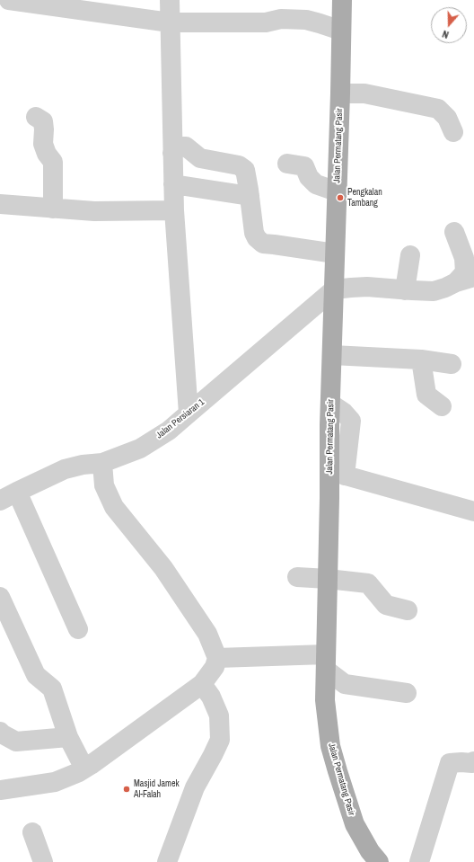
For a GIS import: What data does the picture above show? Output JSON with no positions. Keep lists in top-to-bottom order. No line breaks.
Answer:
{"streets":{"main road":["Jalan Permatang Pasir"],"street":["Jalan Persiaran 1"]},"crossings":[["Jalan Permatang Pasir","Jalan Persiaran 1"]],"places":["Pengkalan Tambang","Masjid Jamek Al-Falah"],"north":"bottom"}
